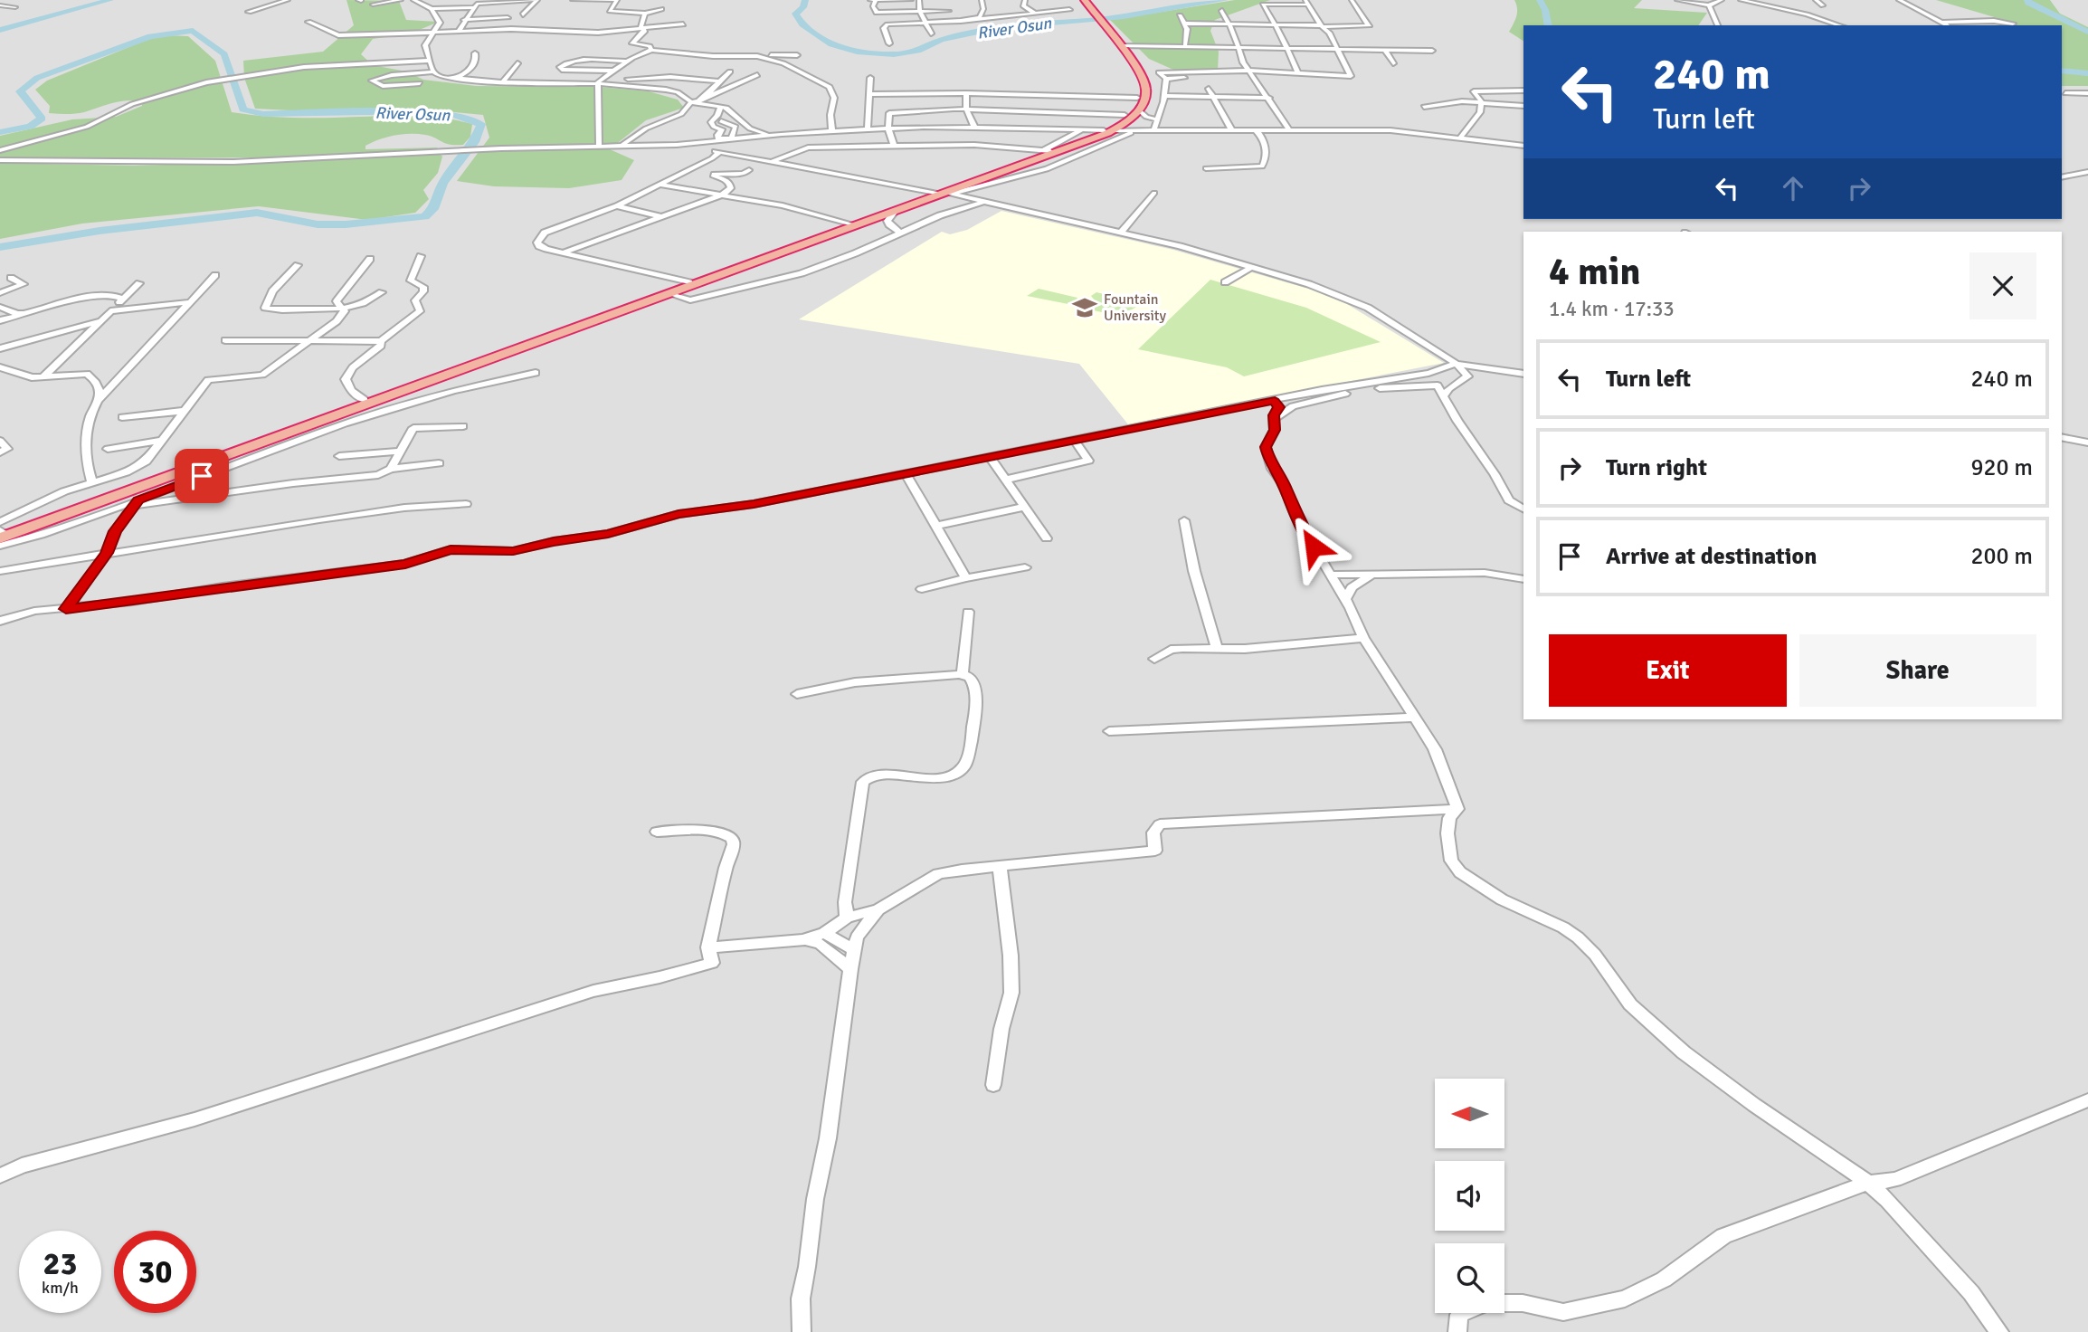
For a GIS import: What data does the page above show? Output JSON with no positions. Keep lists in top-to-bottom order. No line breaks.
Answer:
{"water":["River Osun"],"places":{"school or university":["Fountain University"]},"north":"left","page":{"turn":["240 m","Turn left"],"heading":["4 min","1.4 km · 17:33"],"list":[{"name":"Turn left","value":"240 m"},{"name":"Turn right","value":"920 m"},{"name":"Arrive at destination","value":"200 m"}],"buttons":["Exit","Share"],"speed":"23 km/h","limit":"30"}}
